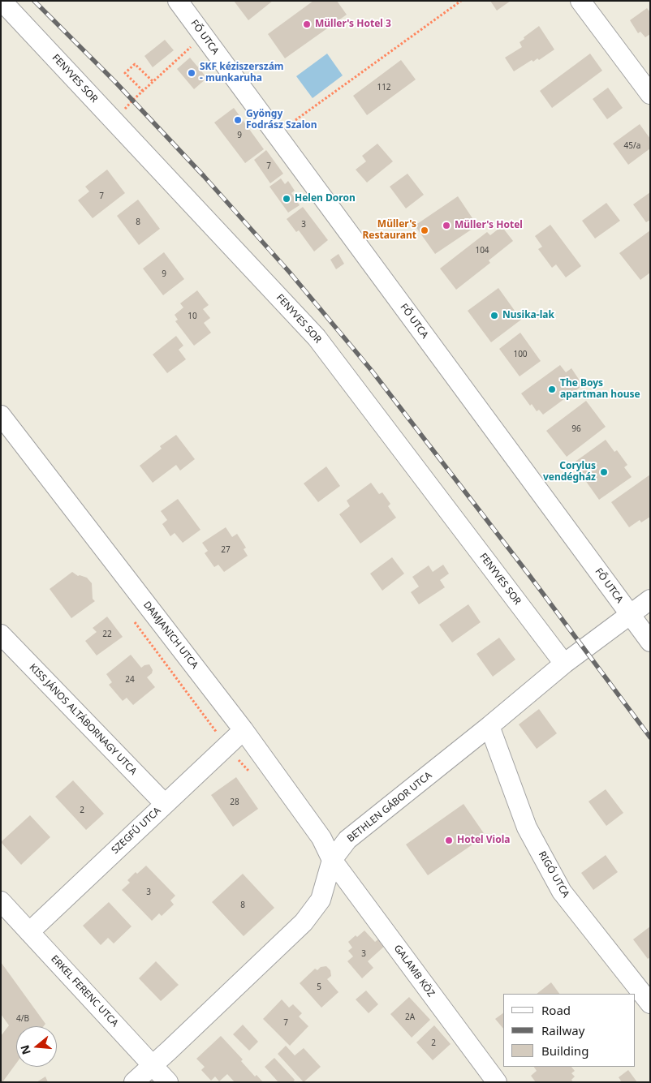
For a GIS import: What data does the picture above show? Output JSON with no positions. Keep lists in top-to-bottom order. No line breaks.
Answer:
{"streets":{"street":["FŐ UTCA","FENYVES SOR","DAMJANICH UTCA","KISS JÁNOS ALTÁBORNAGY UTCA","BETHLEN GÁBOR UTCA","SZEGFŰ UTCA","RIGÓ UTCA","GALAMB KÖZ","ERKEL FERENC UTCA"]},"crossings":[["FŐ UTCA","BETHLEN GÁBOR UTCA"],["FENYVES SOR","BETHLEN GÁBOR UTCA"],["DAMJANICH UTCA","BETHLEN GÁBOR UTCA"],["DAMJANICH UTCA","SZEGFŰ UTCA"],["DAMJANICH UTCA","GALAMB KÖZ"],["KISS JÁNOS ALTÁBORNAGY UTCA","SZEGFŰ UTCA"],["BETHLEN GÁBOR UTCA","RIGÓ UTCA"],["BETHLEN GÁBOR UTCA","GALAMB KÖZ"],["BETHLEN GÁBOR UTCA","ERKEL FERENC UTCA"],["SZEGFŰ UTCA","ERKEL FERENC UTCA"]],"places":["Müller's Hotel 3","SKF kéziszerszám - munkaruha","Gyöngy Fodrász Szalon","Helen Doron","Müller's Hotel","Müller's Restaurant","Nusika-lak","The Boys apartman house","Corylus vendégház","Hotel Viola"],"house_numbers":["112","9","45/a","7","7","8","3","104","9","10","100","96","27","22","24","28","2","3","8","3","5","2A","4/B","7","2"],"legend":["Road","Railway","Building"],"north":"left"}
